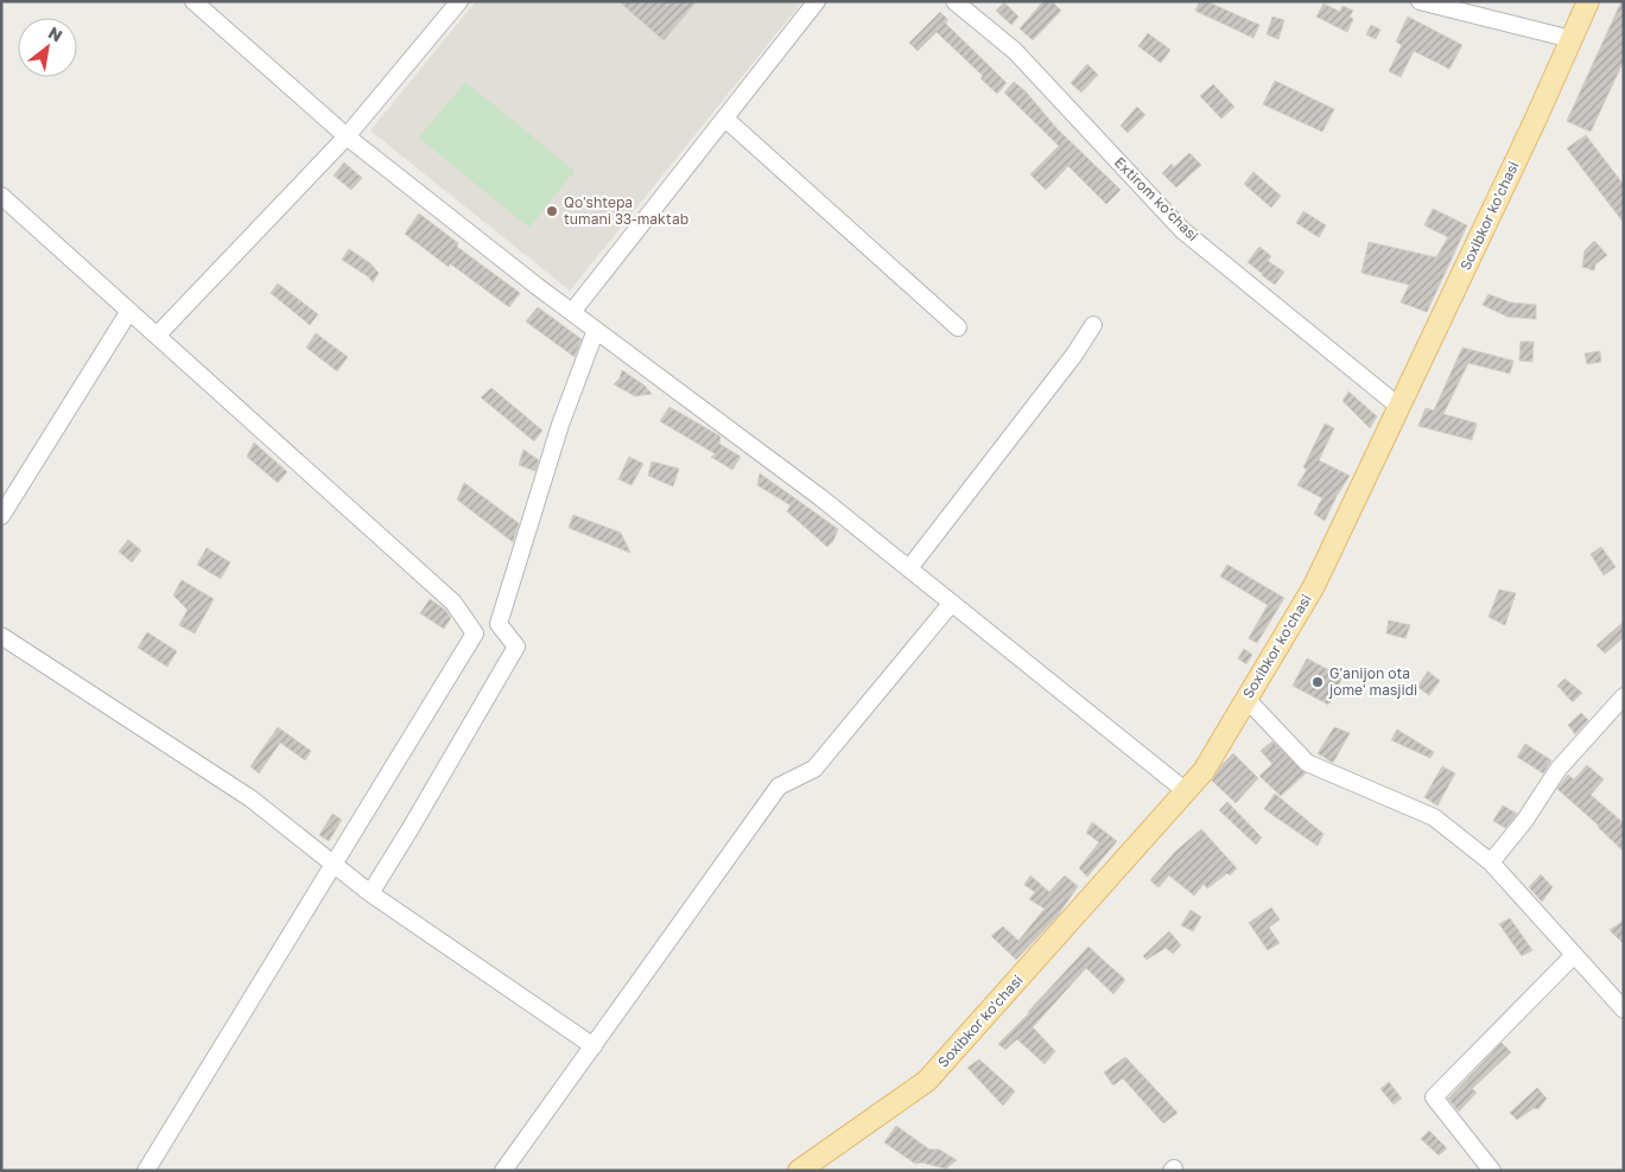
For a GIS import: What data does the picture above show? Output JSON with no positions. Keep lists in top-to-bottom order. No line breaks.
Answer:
{"streets":{"main road":["Soxibkor ko'chasi"],"street":["Extirom ko'chasi"]},"crossings":[["Extirom ko'chasi","Soxibkor ko'chasi"]],"places":["Qo'shtepa tumani 33-maktab","G'anijon ota jome' masjidi"],"north":"top right"}
